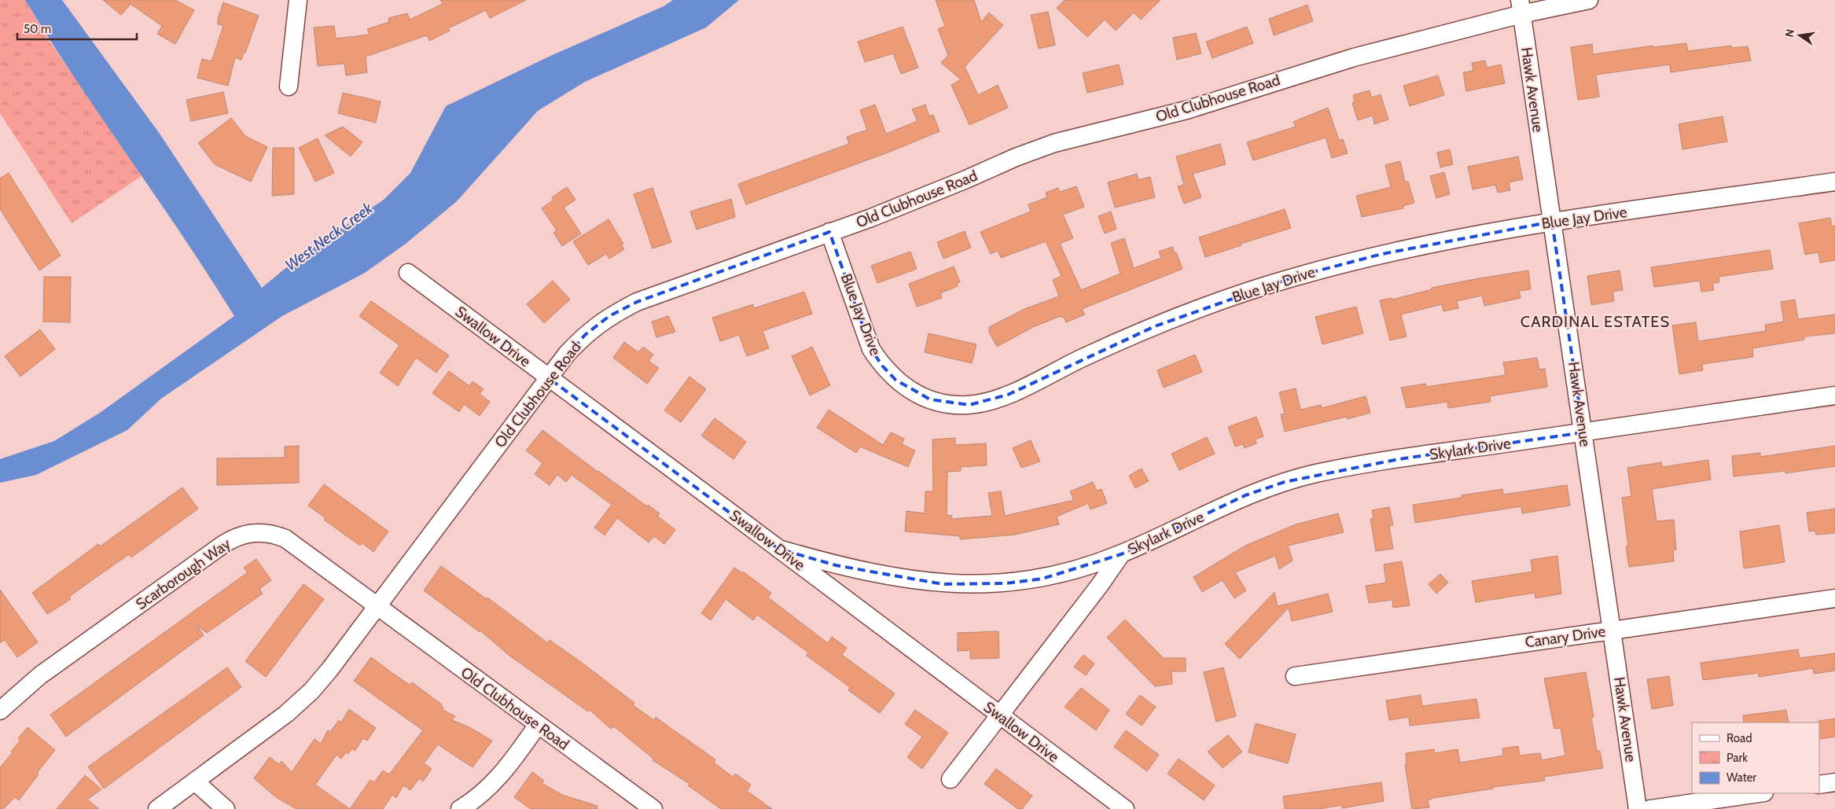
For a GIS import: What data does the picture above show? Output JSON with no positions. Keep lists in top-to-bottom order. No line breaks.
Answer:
{"streets":{"street":["Hawk Avenue","Old Clubhouse Road","Blue Jay Drive","Swallow Drive","Skylark Drive","Scarborough Way","Canary Drive"]},"crossings":[["Hawk Avenue","Old Clubhouse Road"],["Hawk Avenue","Blue Jay Drive"],["Hawk Avenue","Skylark Drive"],["Hawk Avenue","Canary Drive"],["Old Clubhouse Road","Blue Jay Drive"],["Old Clubhouse Road","Swallow Drive"],["Old Clubhouse Road","Scarborough Way"],["Swallow Drive","Skylark Drive"]],"districts":["CARDINAL ESTATES"],"water":["West Neck Creek"],"legend":["Road","Park","Water"],"scale_bar":"50 m","north":"left"}
